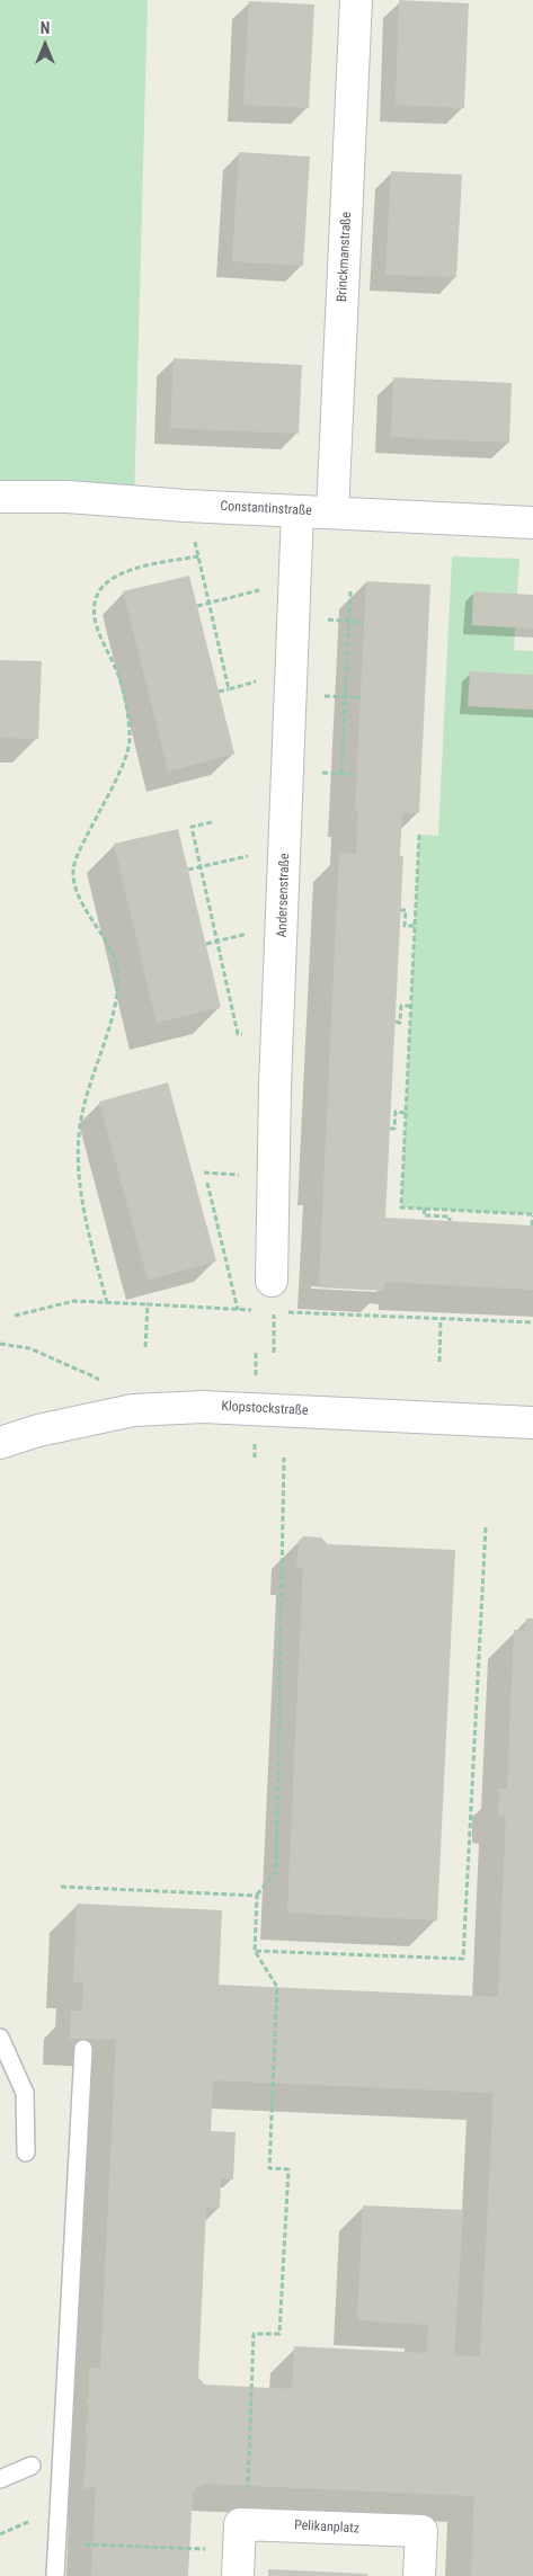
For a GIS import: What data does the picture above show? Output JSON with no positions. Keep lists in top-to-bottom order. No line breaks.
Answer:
{"streets":{"street":["Brinckmanstraße","Constantinstraße","Andersenstraße","Klopstockstraße","Pelikanplatz"]},"crossings":[["Brinckmanstraße","Constantinstraße"],["Constantinstraße","Andersenstraße"]],"north":"top"}
